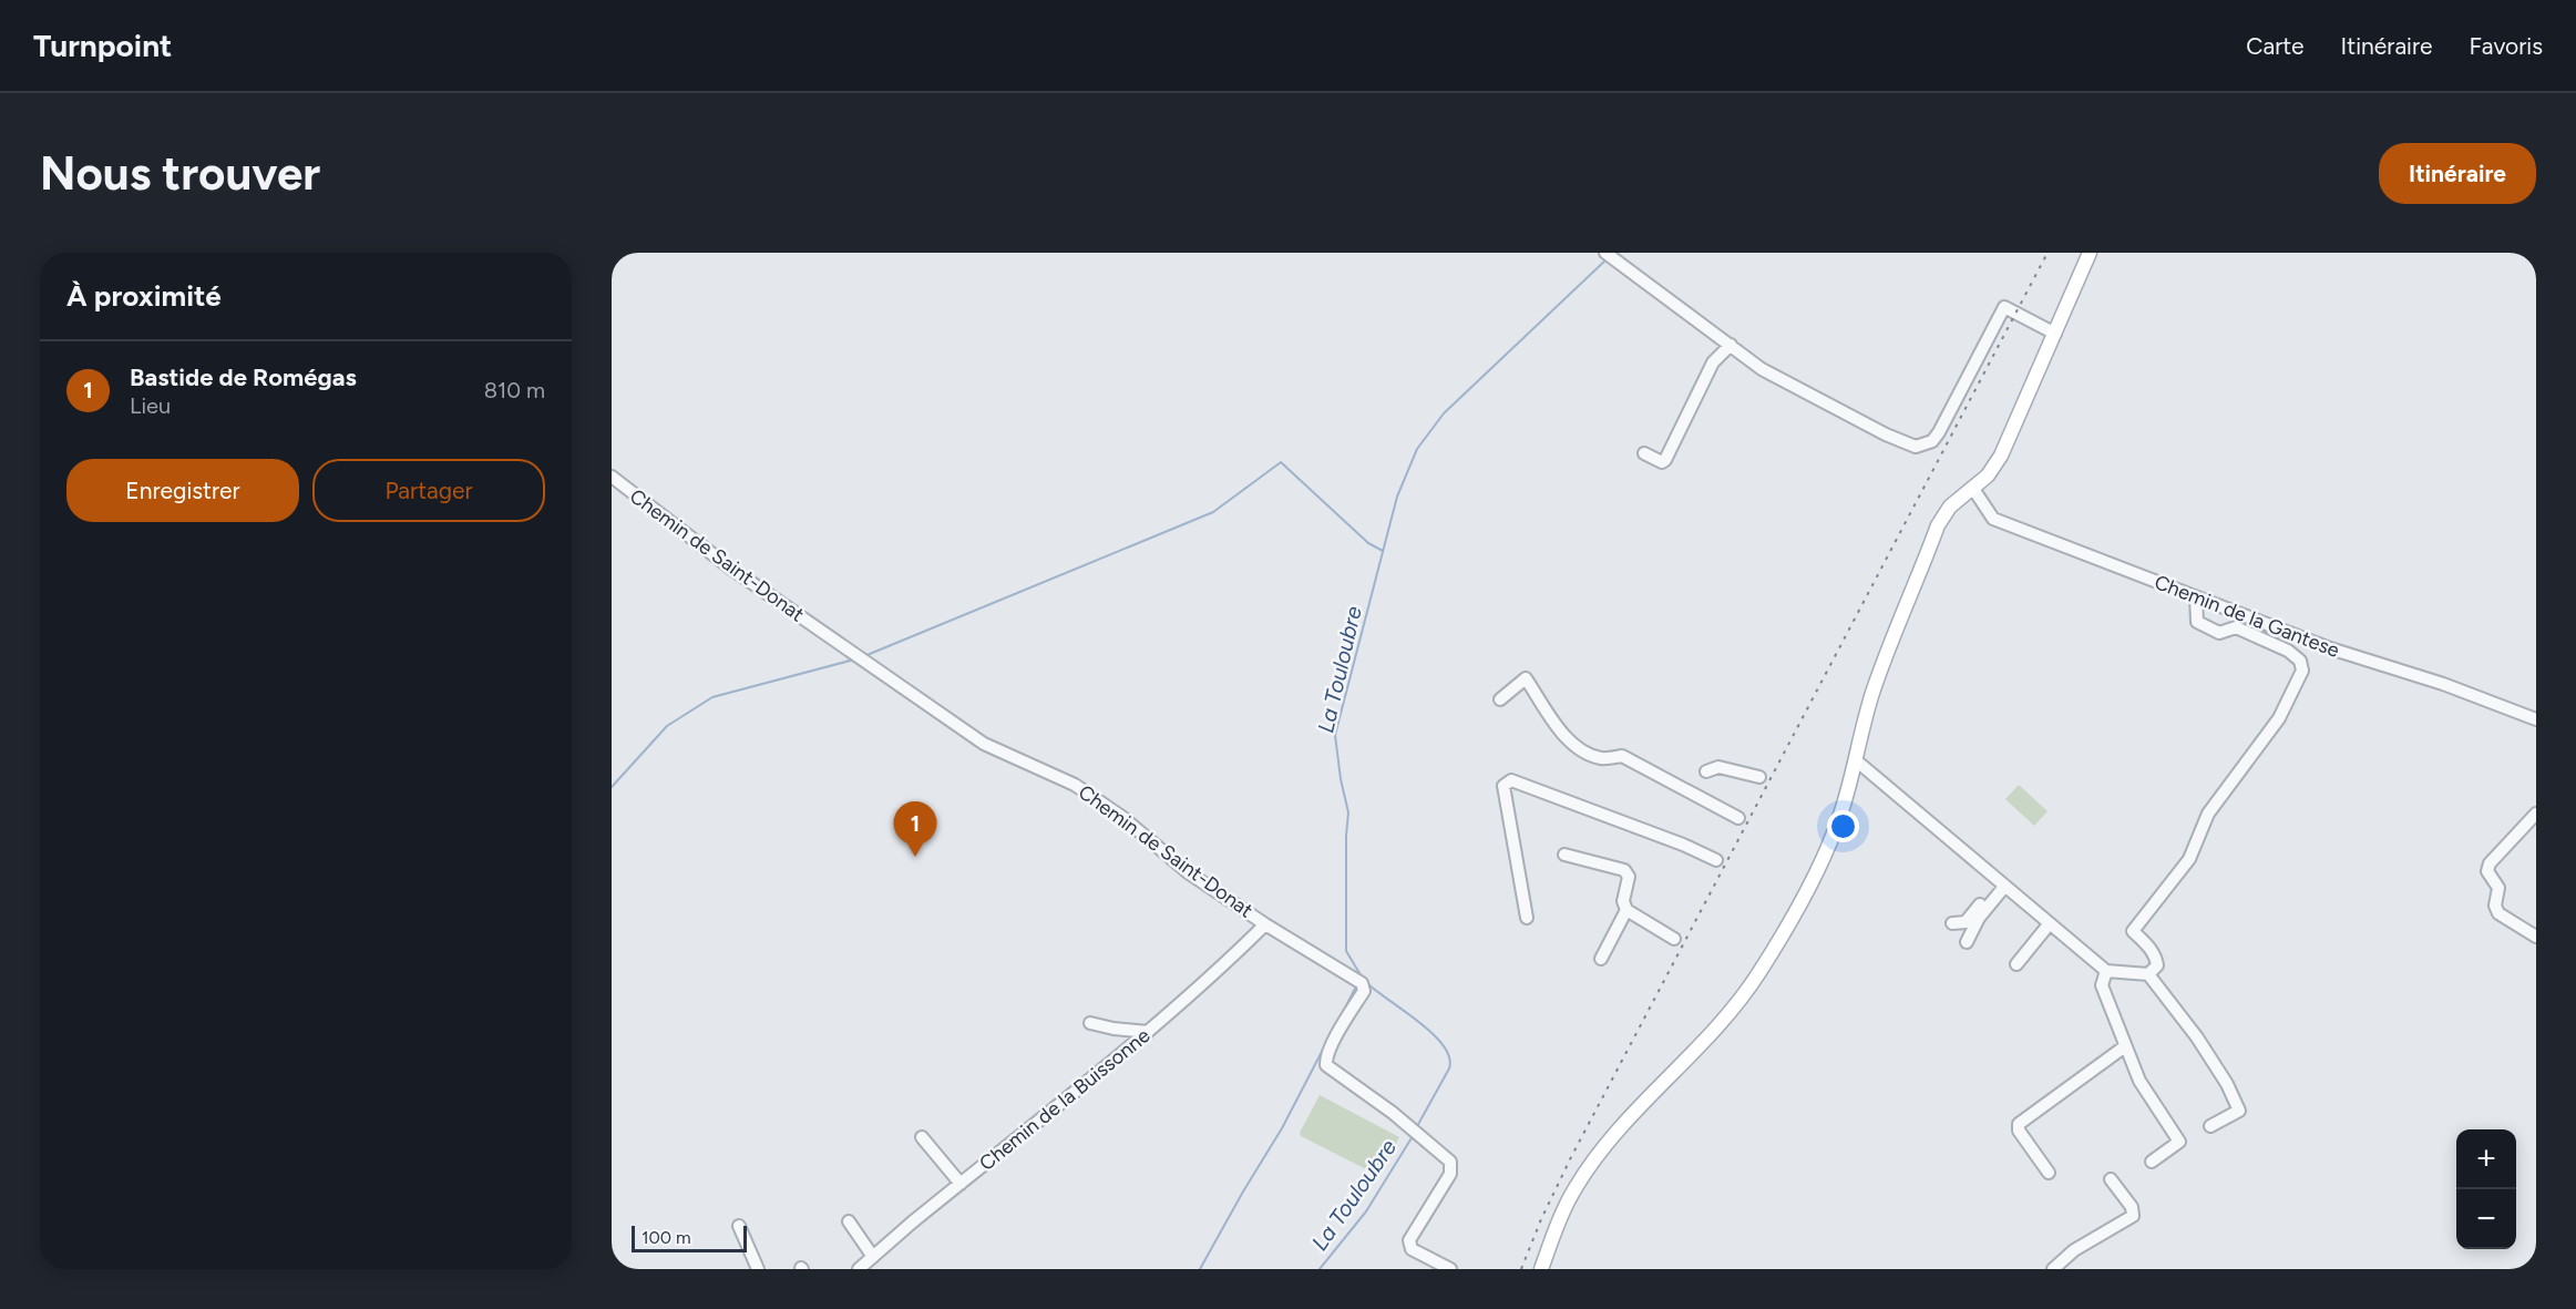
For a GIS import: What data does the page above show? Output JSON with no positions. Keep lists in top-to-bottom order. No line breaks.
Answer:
{"streets":{"street":["Chemin de Saint-Donat","Chemin de la Gantese","Chemin de la Buissonne"]},"crossings":[["Chemin de Saint-Donat","Chemin de la Buissonne"]],"water":["La Touloubre"],"scale_bar":"100 m","page":{"header":"Turnpoint","nav":["Carte","Itinéraire","Favoris"],"buttons":["Itinéraire",["Enregistrer","Partager"]],"title":"Nous trouver","heading":"À proximité","list":[{"mark":"1","name":"Bastide de Romégas","note":"Lieu","value":"810 m"}],"pins":"1","map_buttons":["+","−"],"scale":"100 m"}}
